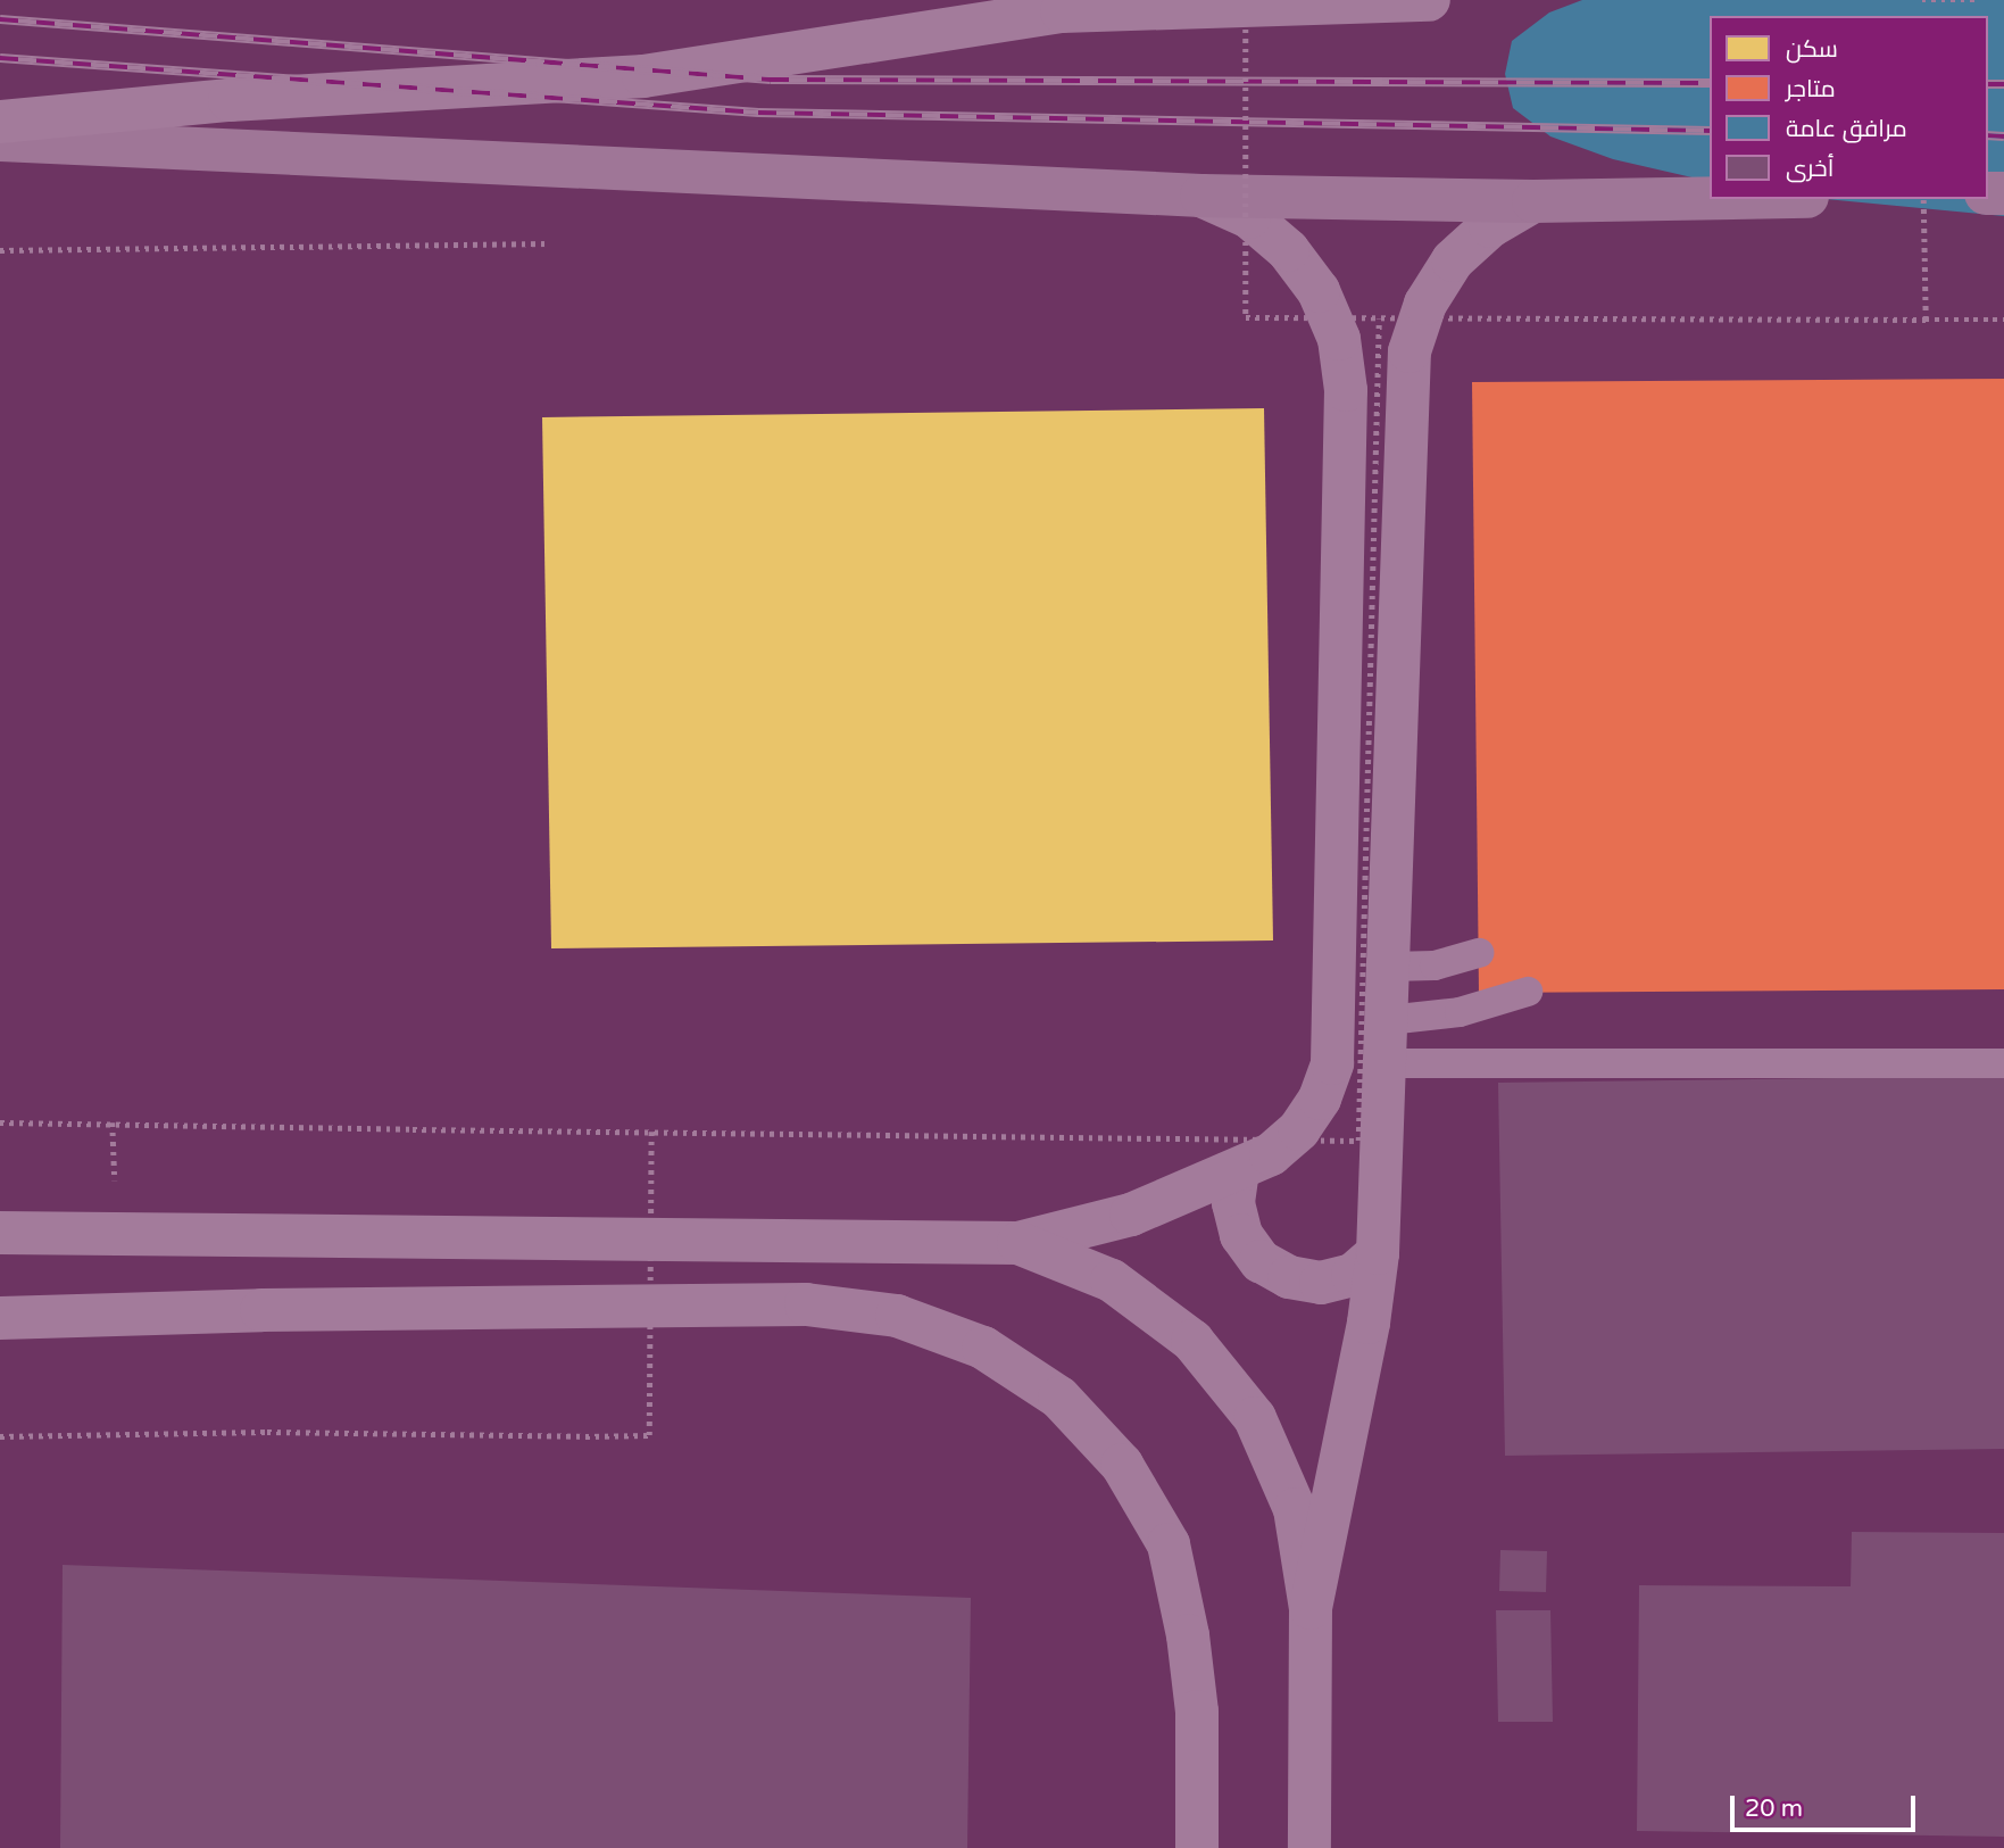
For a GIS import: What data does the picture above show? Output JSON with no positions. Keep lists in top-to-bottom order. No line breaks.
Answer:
{"legend":["سكن","متاجر","مرافق عامة","أخرى"],"scale_bar":"20 m"}
